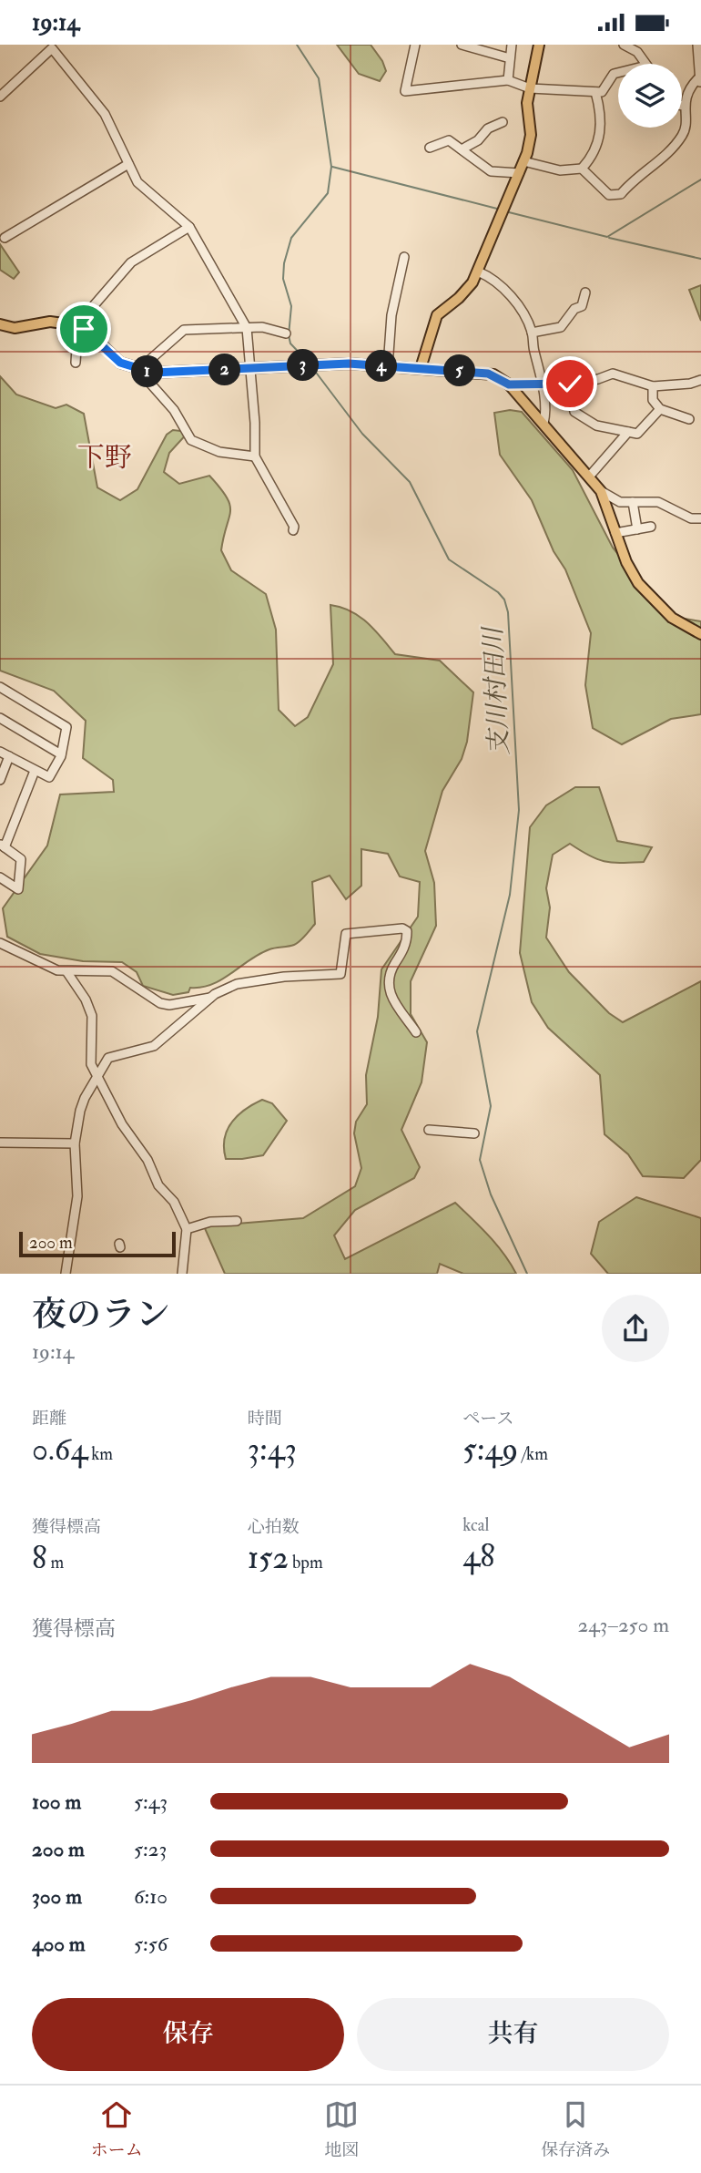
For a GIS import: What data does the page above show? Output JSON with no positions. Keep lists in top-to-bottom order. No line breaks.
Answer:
{"districts":["下野"],"water":["支川村田川"],"scale_bar":"200 m","page":{"status":"19:14","pins":["3","4","2","5","1"],"scale":"200 m","heading":["夜のラン","19:14"],"stats":[["距離","0.64 km"],["時間","3:43"],["ペース","5:49 /km"],["獲得標高","8 m"],["心拍数","152 bpm"],["kcal","48"]],"chart":["獲得標高","243–250 m"],"list":[{"name":"100 m","note":"5:43"},{"name":"200 m","note":"5:23"},{"name":"300 m","note":"6:10"},{"name":"400 m","note":"5:56"}],"buttons":["保存","共有"],"tabs":["ホーム","地図","保存済み"]}}
